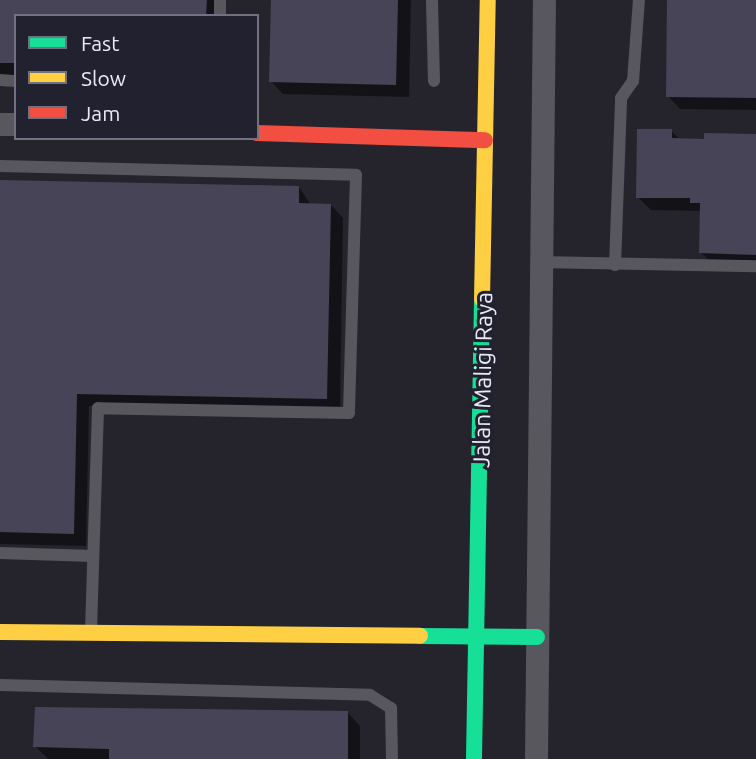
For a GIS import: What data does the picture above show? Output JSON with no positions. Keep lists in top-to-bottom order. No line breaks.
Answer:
{"streets":{"street":["Jalan Maligi Raya"]},"legend":["Fast","Slow","Jam"]}
